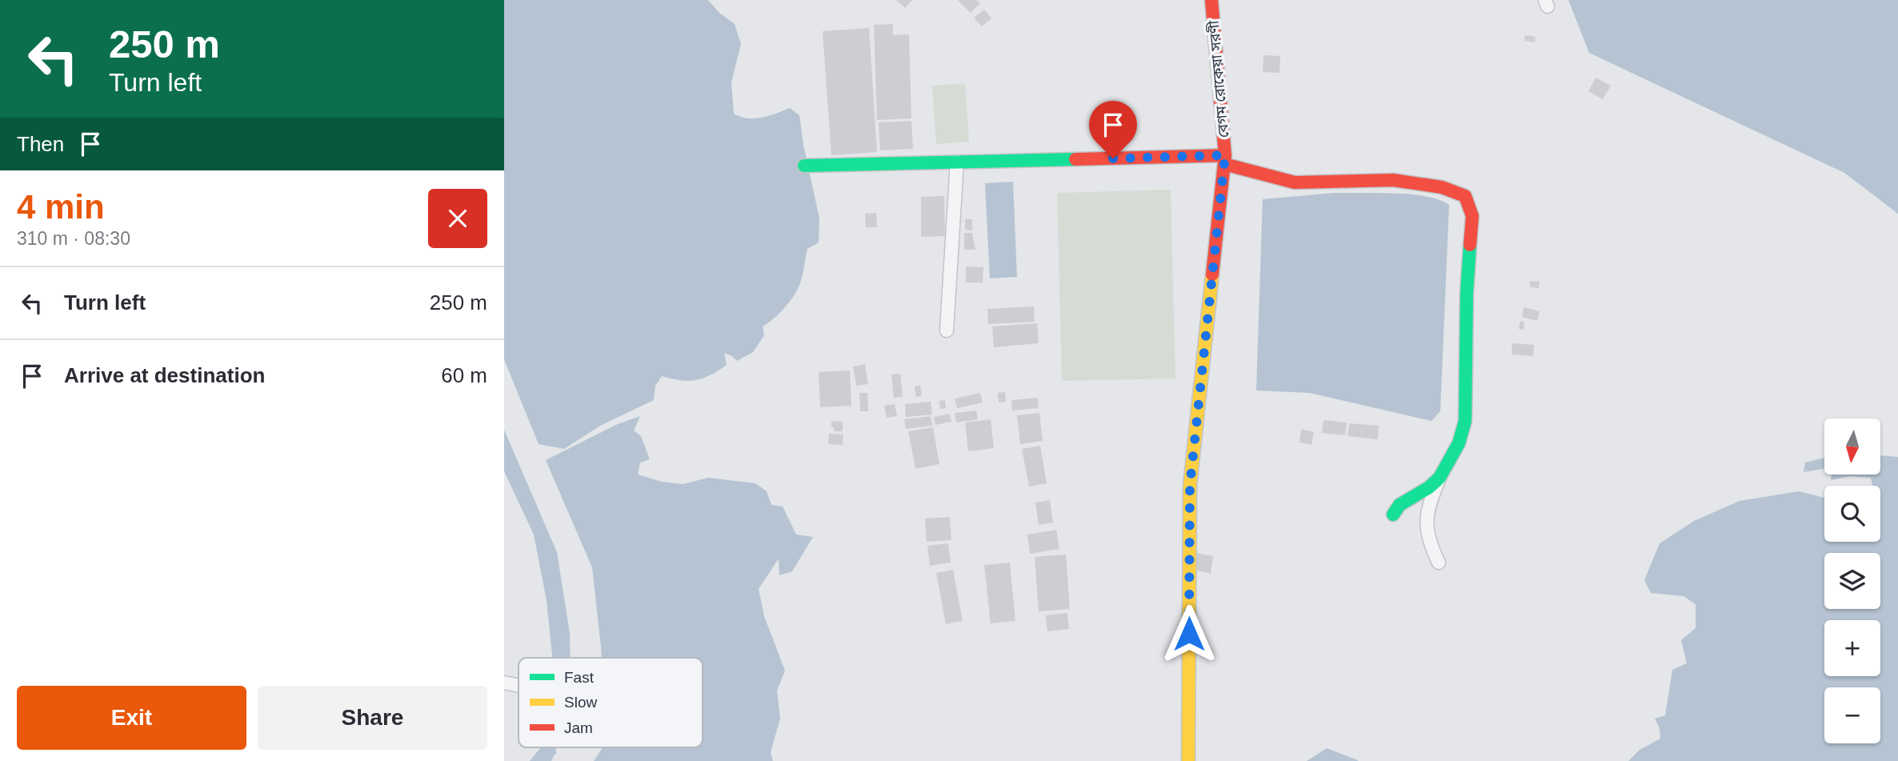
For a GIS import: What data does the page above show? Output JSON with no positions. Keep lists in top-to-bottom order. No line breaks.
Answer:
{"streets":{"street":["বেগম রোকেয়া সরণী"]},"legend":["Fast","Slow","Jam"],"north":"bottom","page":{"turn":["250 m","Turn left"],"then":"Then","heading":["4 min","310 m · 08:30"],"list":[{"name":"Turn left","value":"250 m"},{"name":"Arrive at destination","value":"60 m"}],"map_buttons":["+","−"],"buttons":["Exit","Share"]}}
